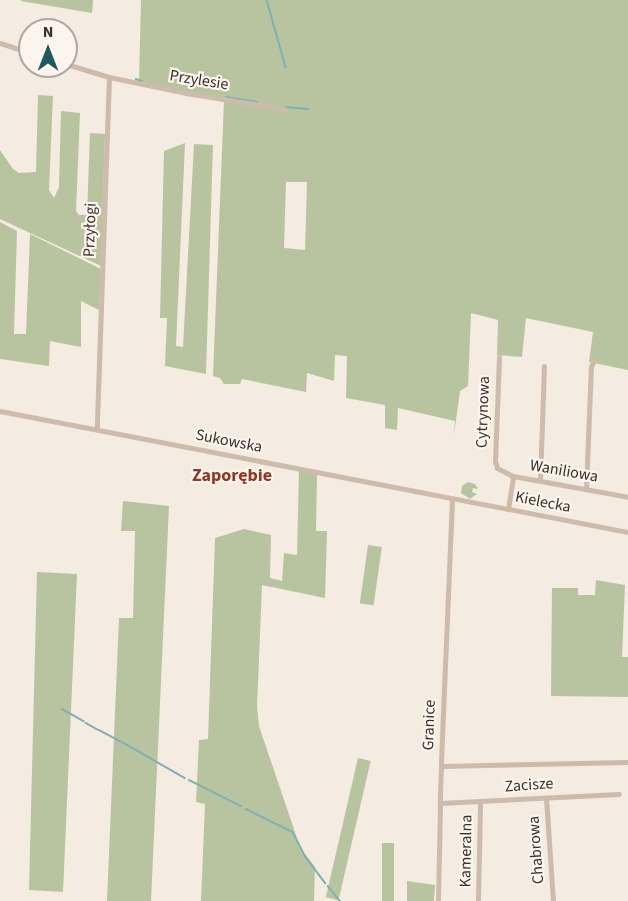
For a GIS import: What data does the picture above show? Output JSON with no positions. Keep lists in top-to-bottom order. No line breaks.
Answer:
{"streets":{"street":["Przylesie","Przyłogi","Cytrynowa","Sukowska","Waniliowa","Kielecka","Granice","Zacisze","Chabrowa","Kameralna"]},"crossings":[["Przylesie","Przyłogi"],["Przyłogi","Sukowska"],["Cytrynowa","Waniliowa"],["Sukowska","Kielecka"],["Sukowska","Granice"],["Kielecka","Granice"],["Zacisze","Chabrowa"],["Zacisze","Kameralna"]],"districts":["Zaporębie"],"north":"top"}
